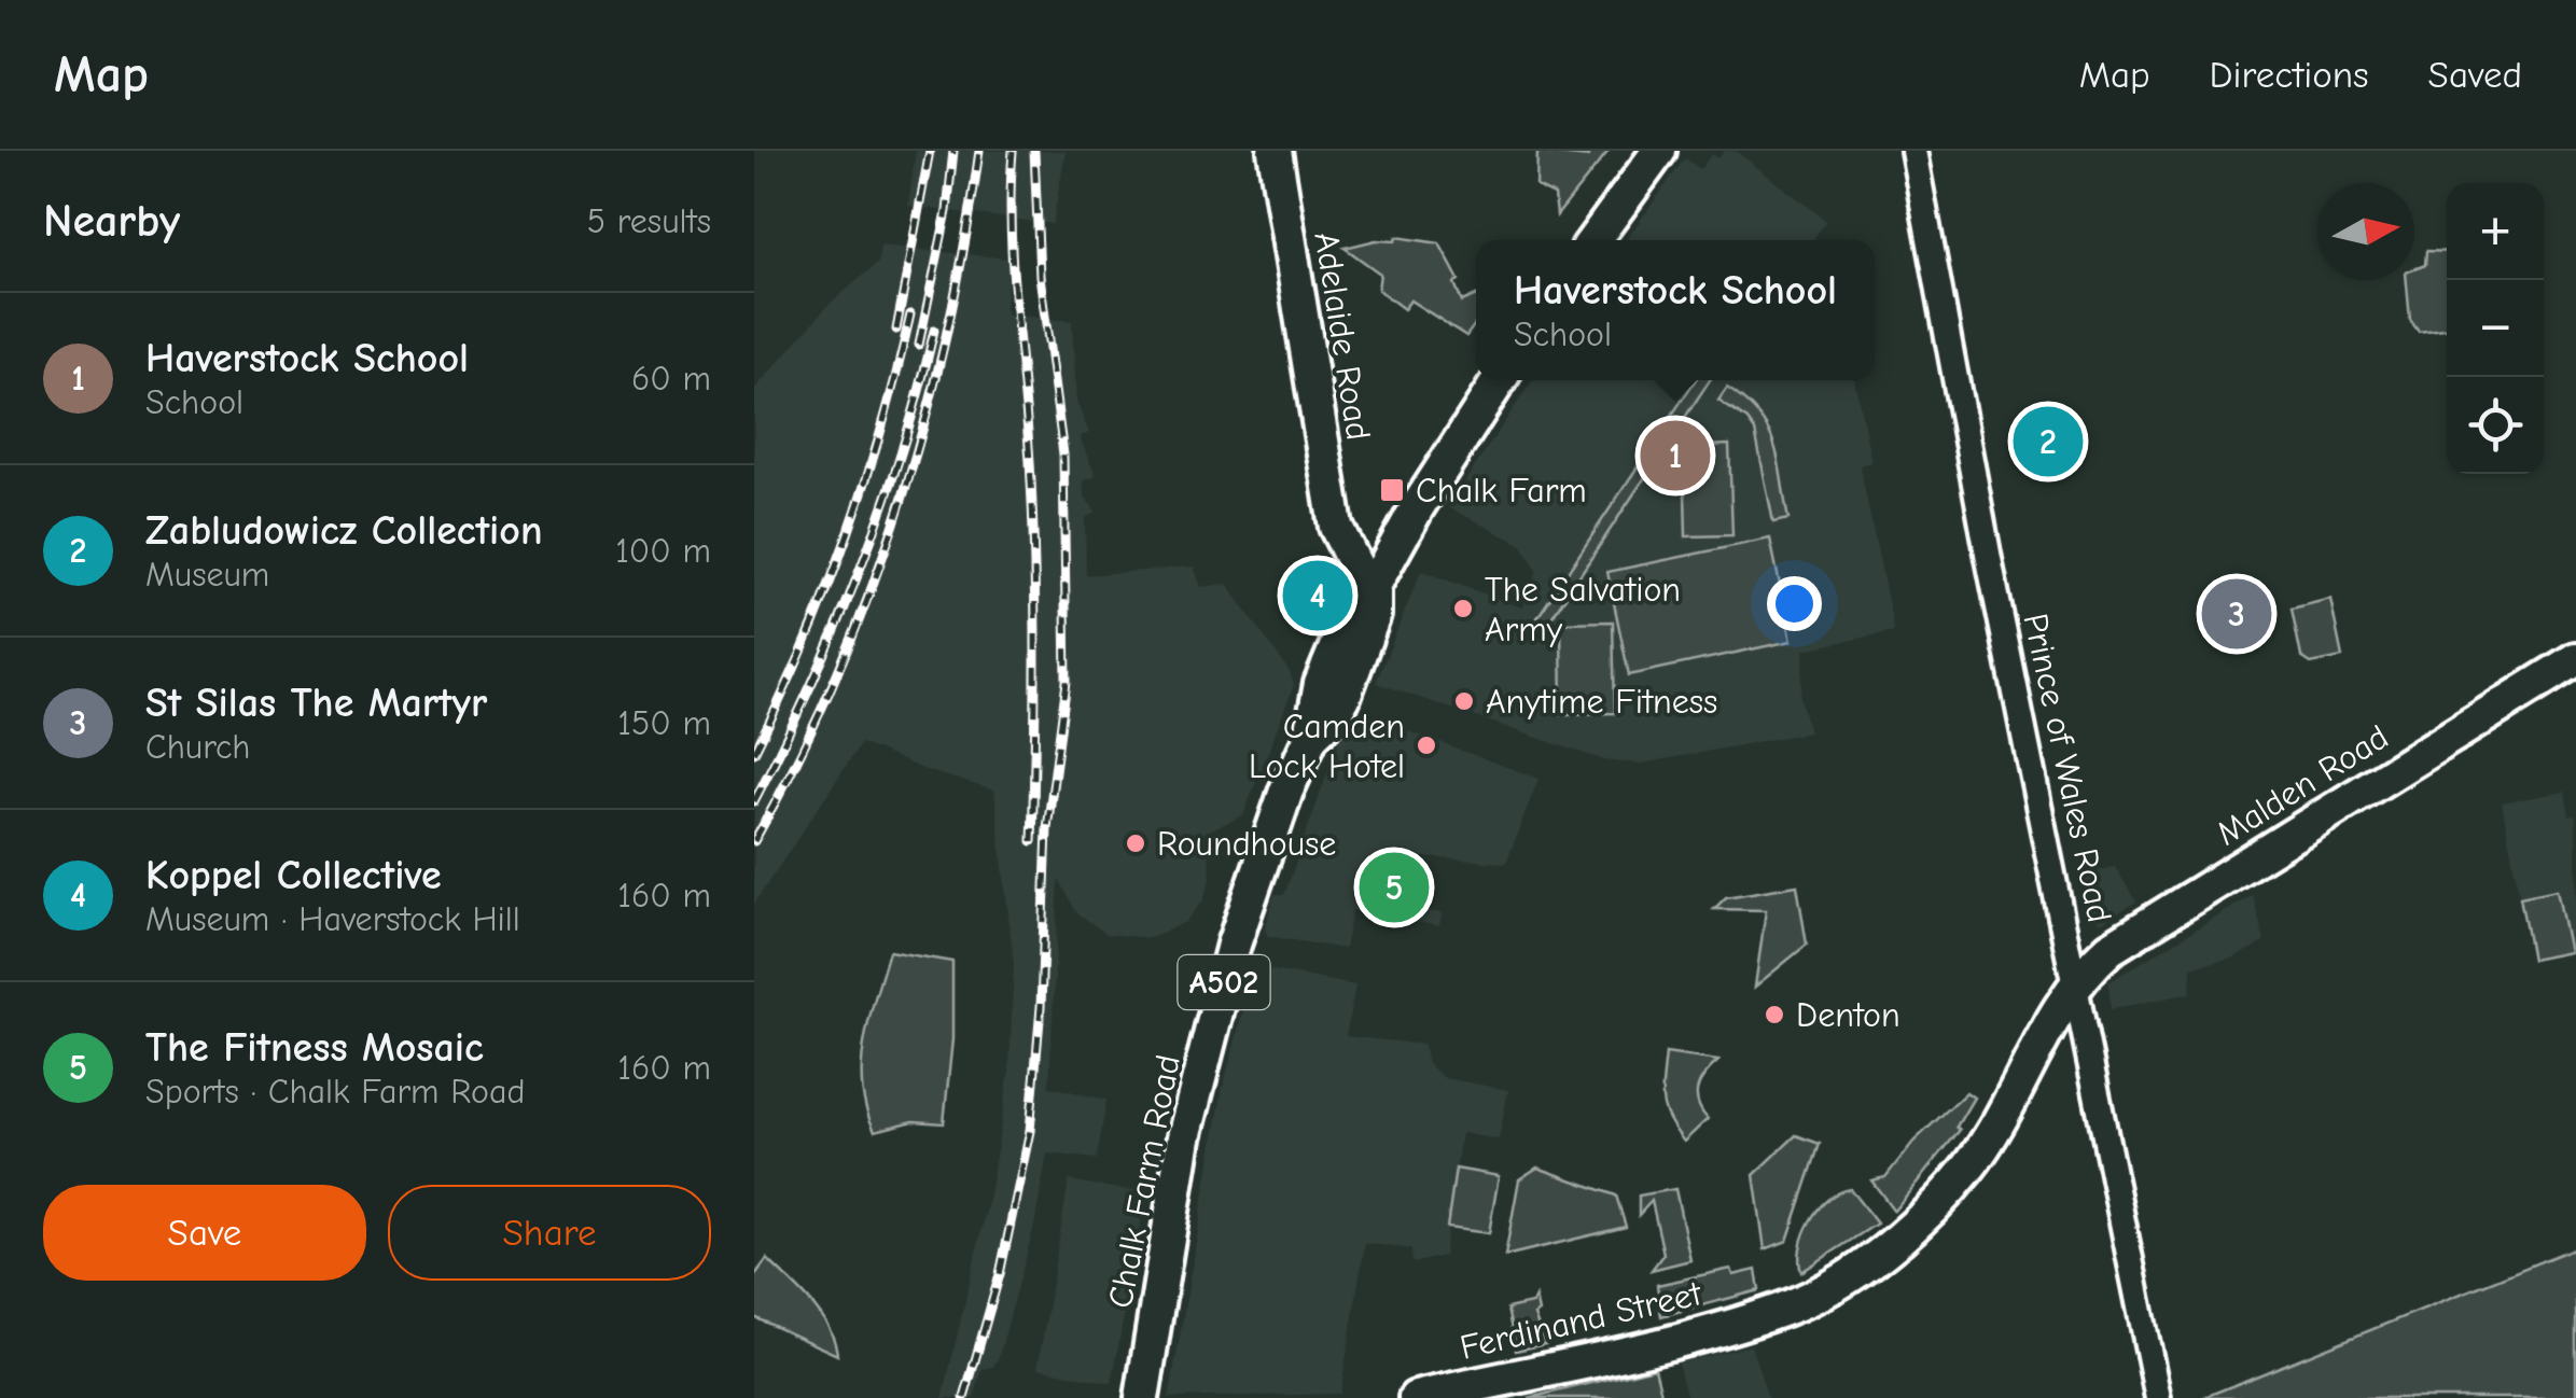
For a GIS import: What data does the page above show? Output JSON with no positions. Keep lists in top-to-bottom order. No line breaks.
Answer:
{"streets":{"main road":["Adelaide Road","Malden Road","A502","Chalk Farm Road","Ferdinand Street"],"street":["Prince of Wales Road"]},"crossings":[["Adelaide Road","A502"],["Adelaide Road","Chalk Farm Road"],["Prince of Wales Road","Malden Road"],["Malden Road","Ferdinand Street"],["A502","Chalk Farm Road"]],"places":{"transit":["Chalk Farm"],"other":["The Salvation Army","Anytime Fitness","Camden Lock Hotel","Roundhouse","Denton"]},"north":"right","page":{"header":"Map","nav":["Map","Directions","Saved"],"heading":["Nearby","5 results"],"map_buttons":["+","−"],"popup":["Haverstock School","School"],"list":[{"mark":"1","name":"Haverstock School","note":"School","value":"60 m"},{"mark":"2","name":"Zabludowicz Collection","note":"Museum","value":"100 m"},{"mark":"3","name":"St Silas The Martyr","note":"Church","value":"150 m"},{"mark":"4","name":"Koppel Collective","note":"Museum · Haverstock Hill","value":"160 m"},{"mark":"5","name":"The Fitness Mosaic","note":"Sports · Chalk Farm Road","value":"160 m"}],"pins":["2","1","4","3","5"],"buttons":["Save","Share"]}}
